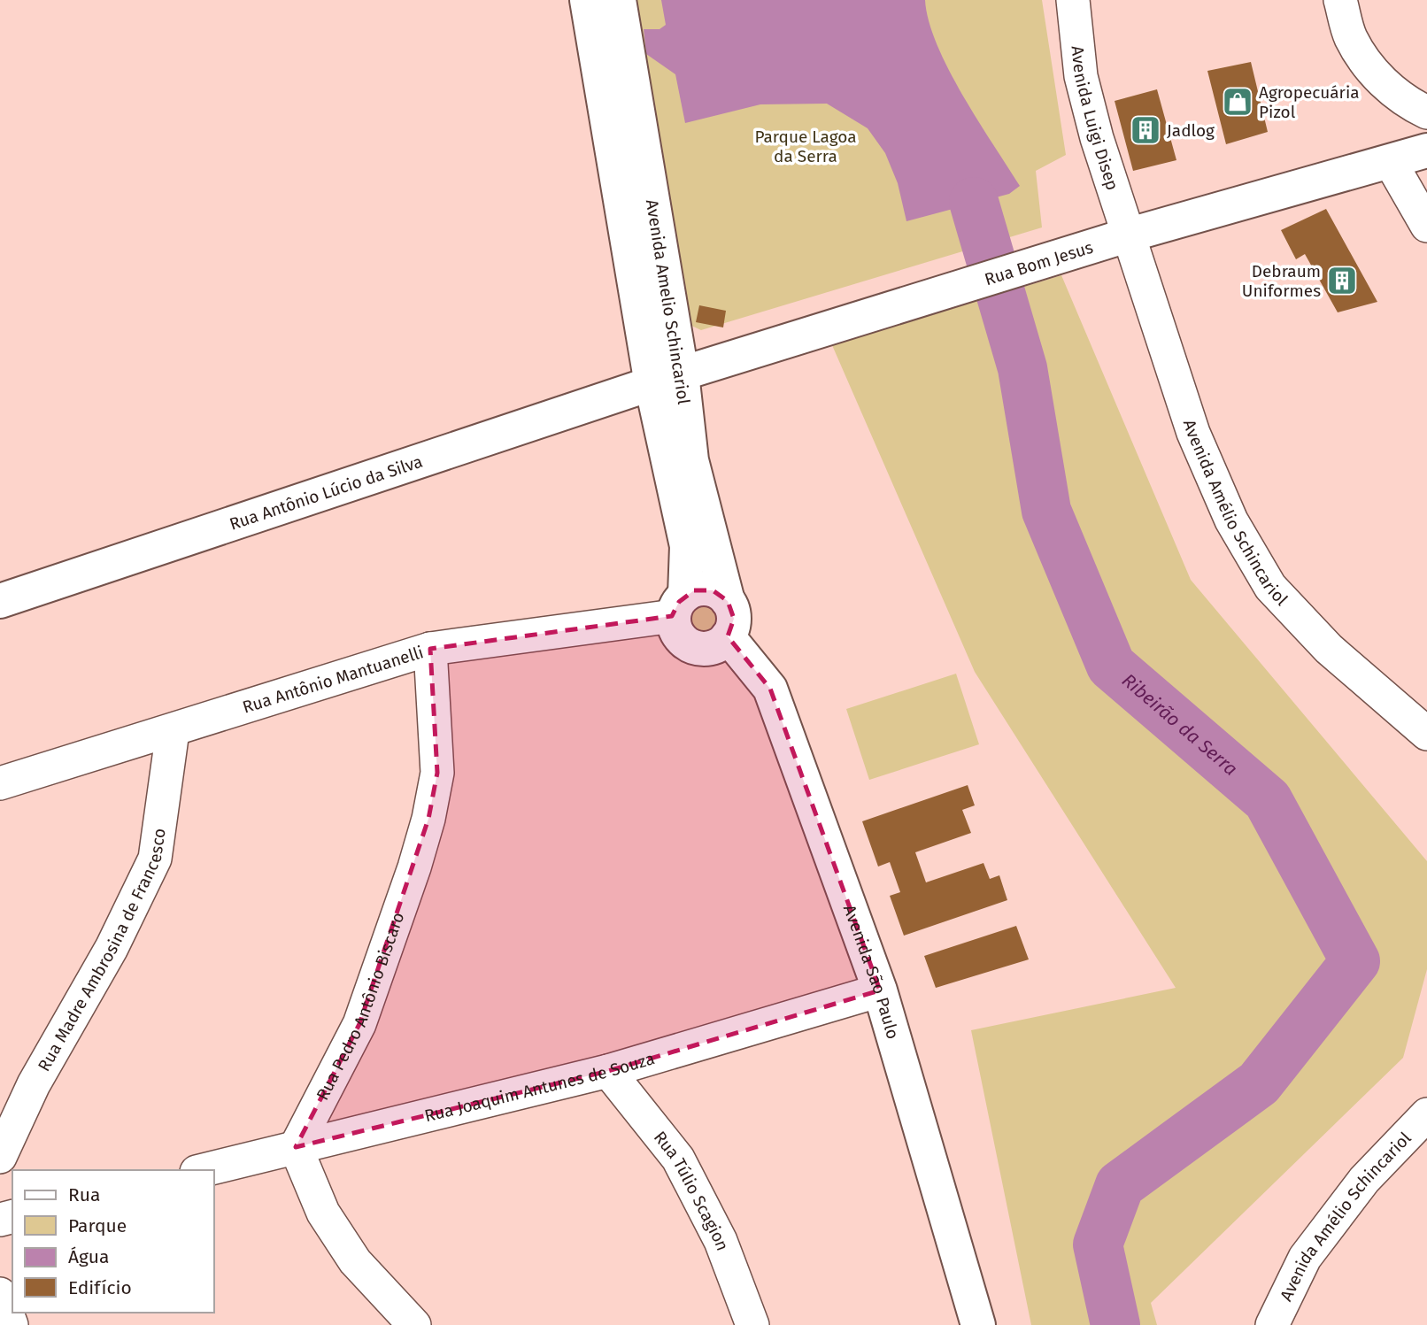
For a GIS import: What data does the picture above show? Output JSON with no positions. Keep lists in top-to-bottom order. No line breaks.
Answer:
{"streets":{"main road":["Rua Bom Jesus","Avenida Amelio Schincariol","Rua Antônio Lúcio da Silva","Avenida São Paulo"],"street":["Avenida Luigi Disep","Avenida Amélio Schincariol","Rua Antônio Mantuanelli","Rua Madre Ambrosina de Francesco","Rua Pedro Antônio Biscaro","Rua Joaquim Antunes de Souza","Rua Túlio Scagion"]},"crossings":[["Avenida Luigi Disep","Rua Bom Jesus"],["Avenida Luigi Disep","Avenida Amélio Schincariol"],["Rua Bom Jesus","Avenida Amelio Schincariol"],["Rua Bom Jesus","Rua Antônio Lúcio da Silva"],["Rua Bom Jesus","Avenida Amélio Schincariol"],["Avenida Amelio Schincariol","Rua Antônio Lúcio da Silva"],["Avenida Amelio Schincariol","Rua Antônio Mantuanelli"],["Avenida Amelio Schincariol","Avenida São Paulo"],["Rua Antônio Mantuanelli","Rua Madre Ambrosina de Francesco"],["Rua Antônio Mantuanelli","Avenida São Paulo"],["Rua Antônio Mantuanelli","Rua Pedro Antônio Biscaro"],["Avenida São Paulo","Rua Joaquim Antunes de Souza"],["Rua Pedro Antônio Biscaro","Rua Joaquim Antunes de Souza"],["Rua Joaquim Antunes de Souza","Rua Túlio Scagion"]],"water":["Ribeirão da Serra"],"parks":["Parque Lagoa da Serra"],"places":{"shop":["Agropecuária Pizol"],"building":["Jadlog","Debraum Uniformes"]},"legend":["Rua","Parque","Água","Edifício"]}
